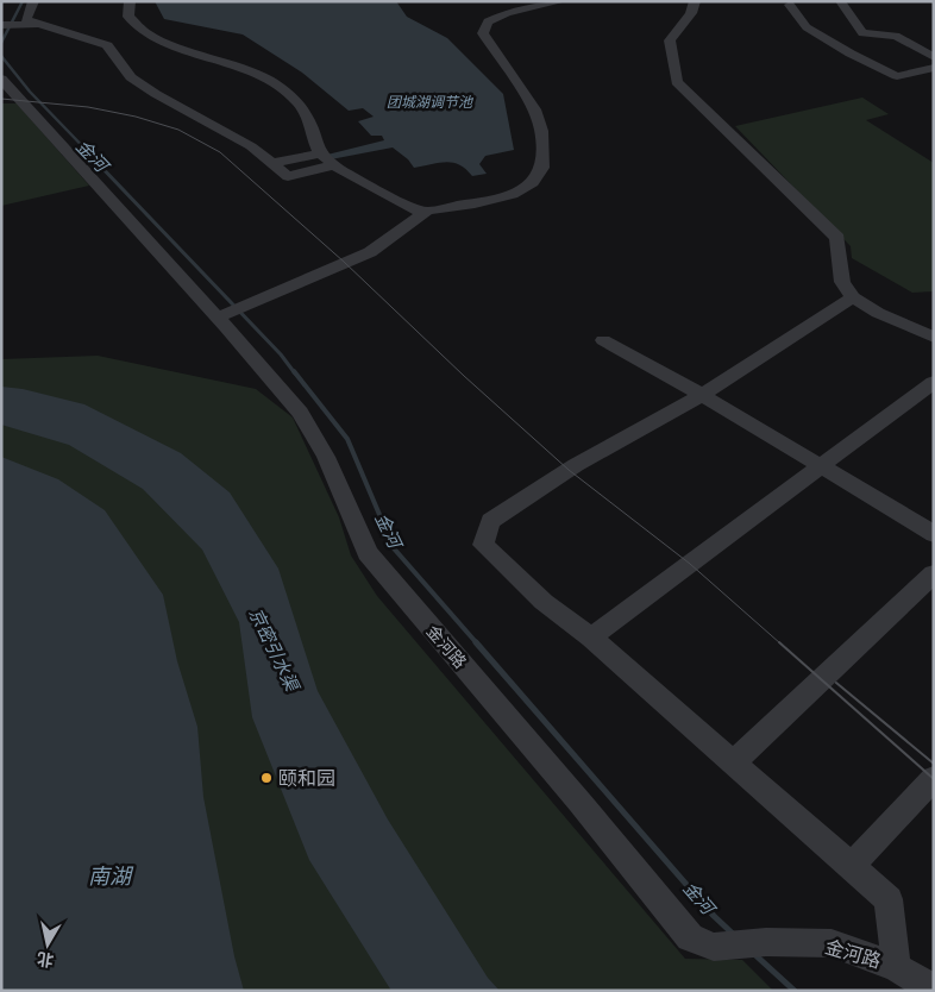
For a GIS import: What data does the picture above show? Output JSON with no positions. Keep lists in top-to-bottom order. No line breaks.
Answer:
{"streets":{"street":["金河路"]},"water":["团城湖调节池","金河","京密引水渠","南湖"],"places":["颐和园"],"north":"bottom"}
